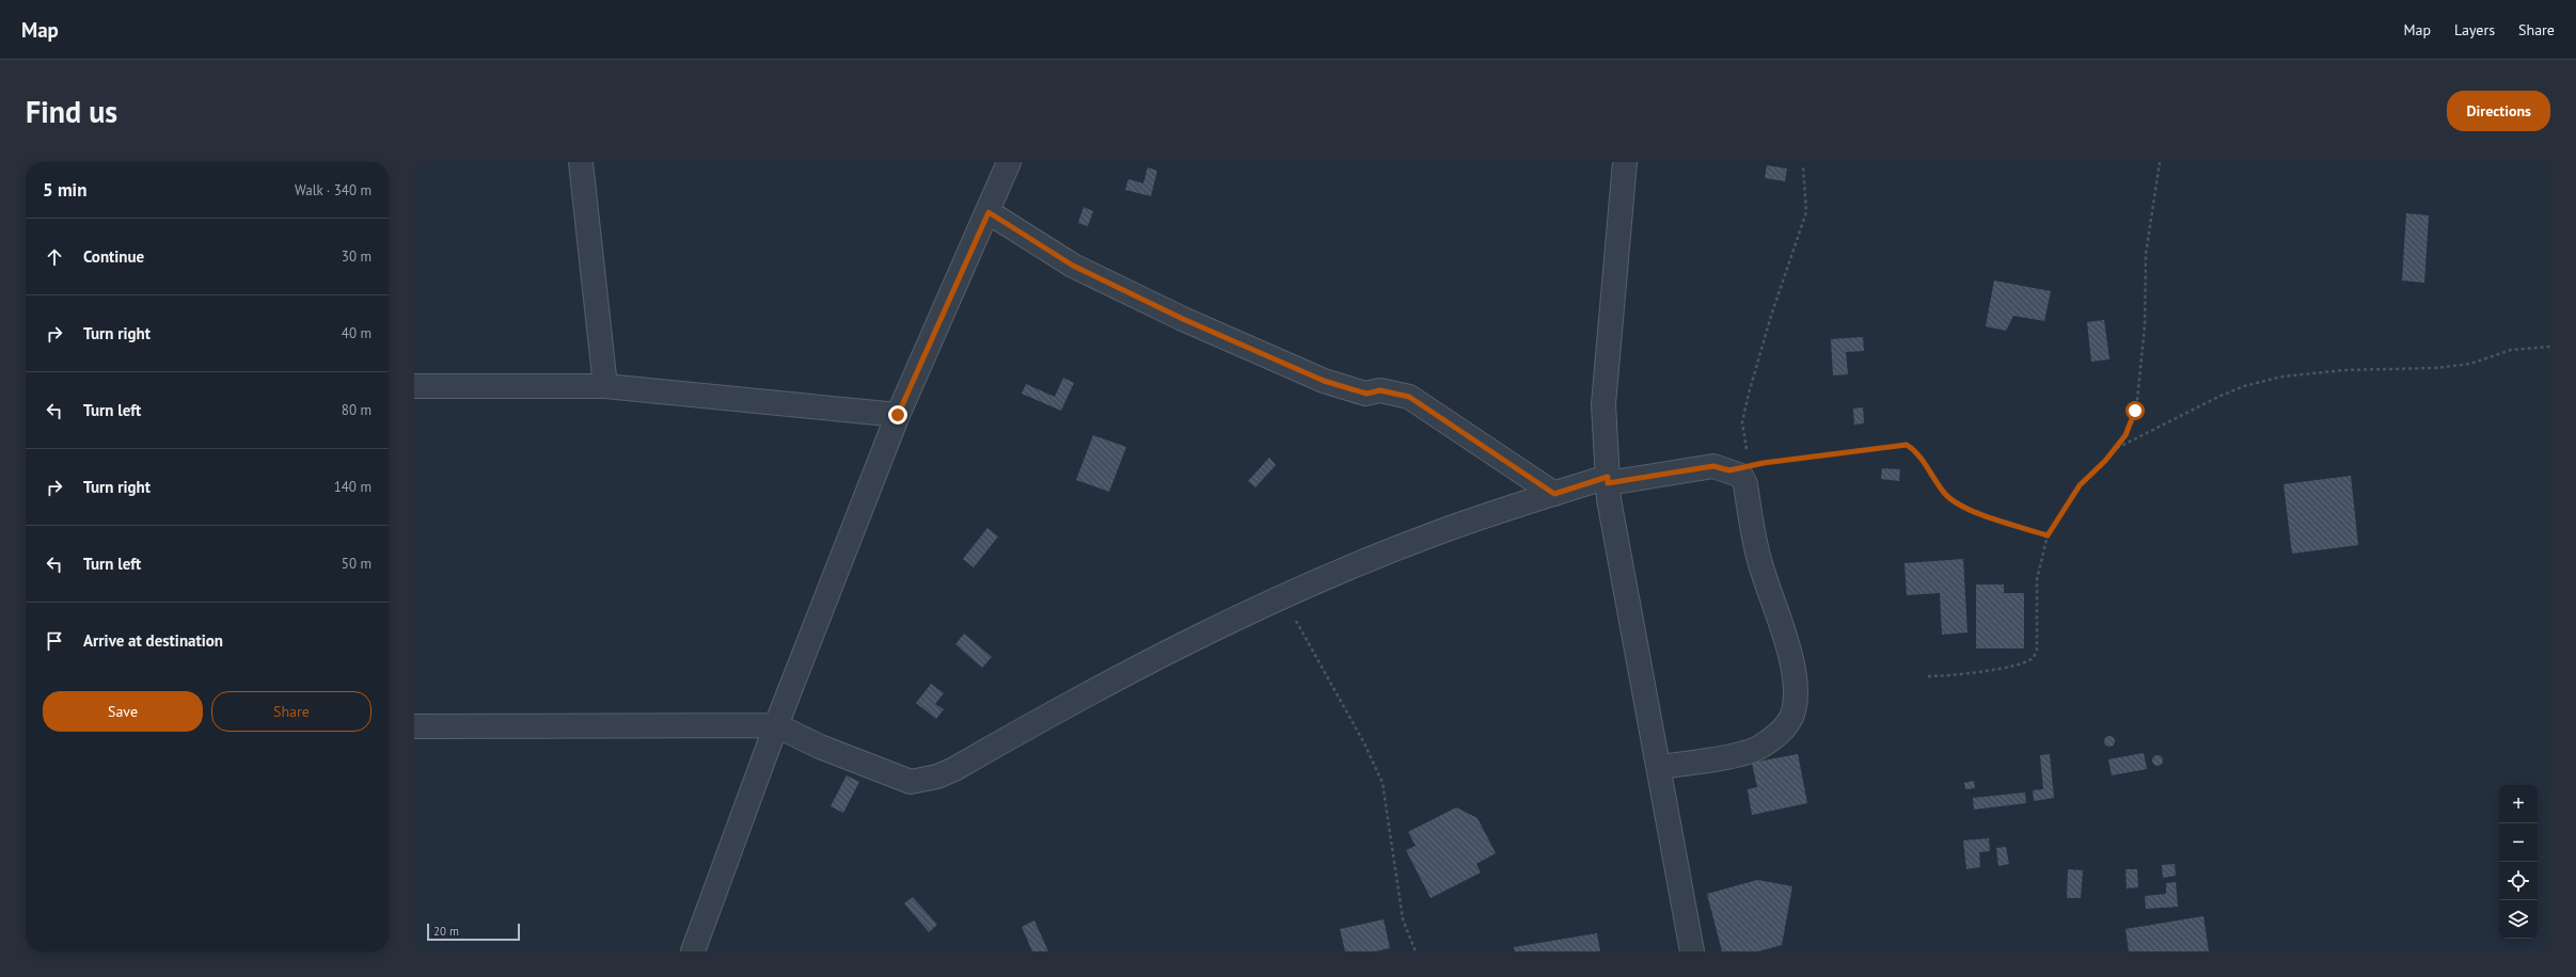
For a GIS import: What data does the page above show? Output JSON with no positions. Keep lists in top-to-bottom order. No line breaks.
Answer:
{"scale_bar":"20 m","page":{"header":"Map","nav":["Map","Layers","Share"],"buttons":["Directions",["Save","Share"]],"title":"Find us","heading":["5 min","Walk · 340 m"],"list":[["Continue","30 m"],["Turn right","40 m"],["Turn left","80 m"],["Turn right","140 m"],["Turn left","50 m"],"Arrive at destination"],"map_buttons":["+","−"],"scale":"20 m"}}
